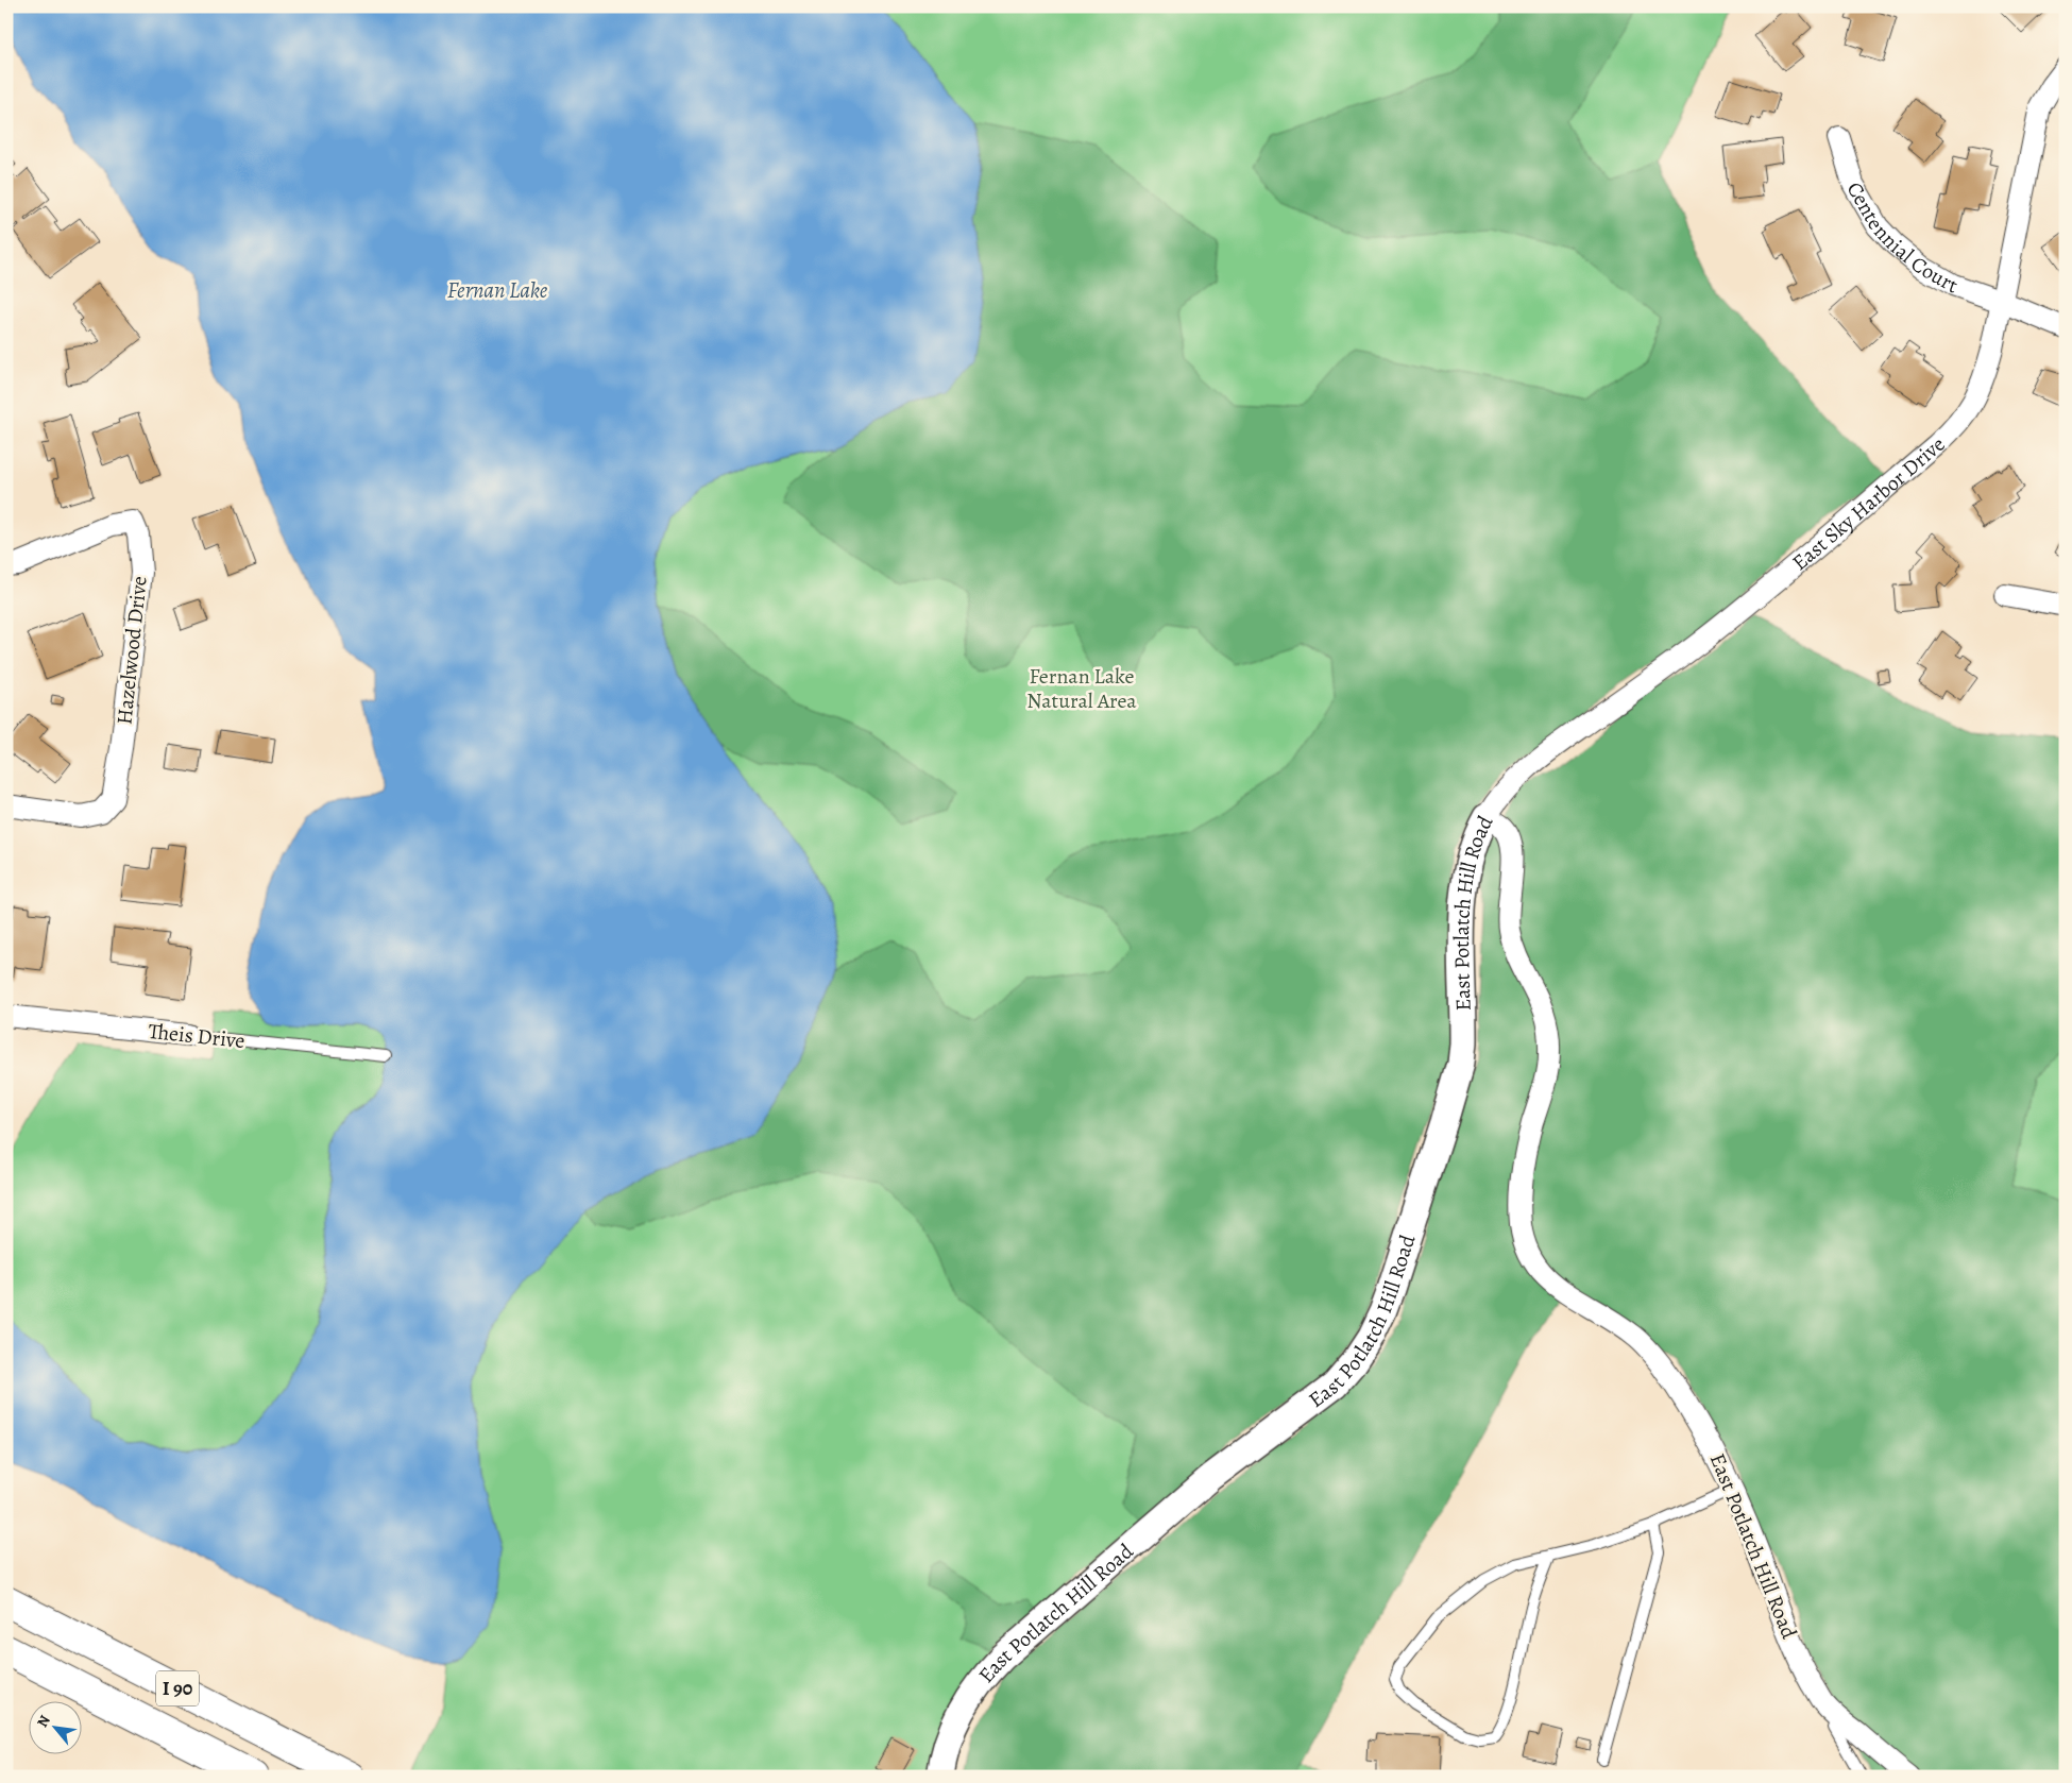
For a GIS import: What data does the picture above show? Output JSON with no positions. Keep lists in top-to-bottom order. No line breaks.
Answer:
{"streets":{"highway":["I 90"],"street":["Centennial Court","East Sky Harbor Drive","Hazelwood Drive","East Potlatch Hill Road","Theis Drive"]},"crossings":[["Centennial Court","East Sky Harbor Drive"],["East Sky Harbor Drive","East Potlatch Hill Road"]],"water":["Fernan Lake"],"parks":["Fernan Lake Natural Area"],"north":"top left"}
